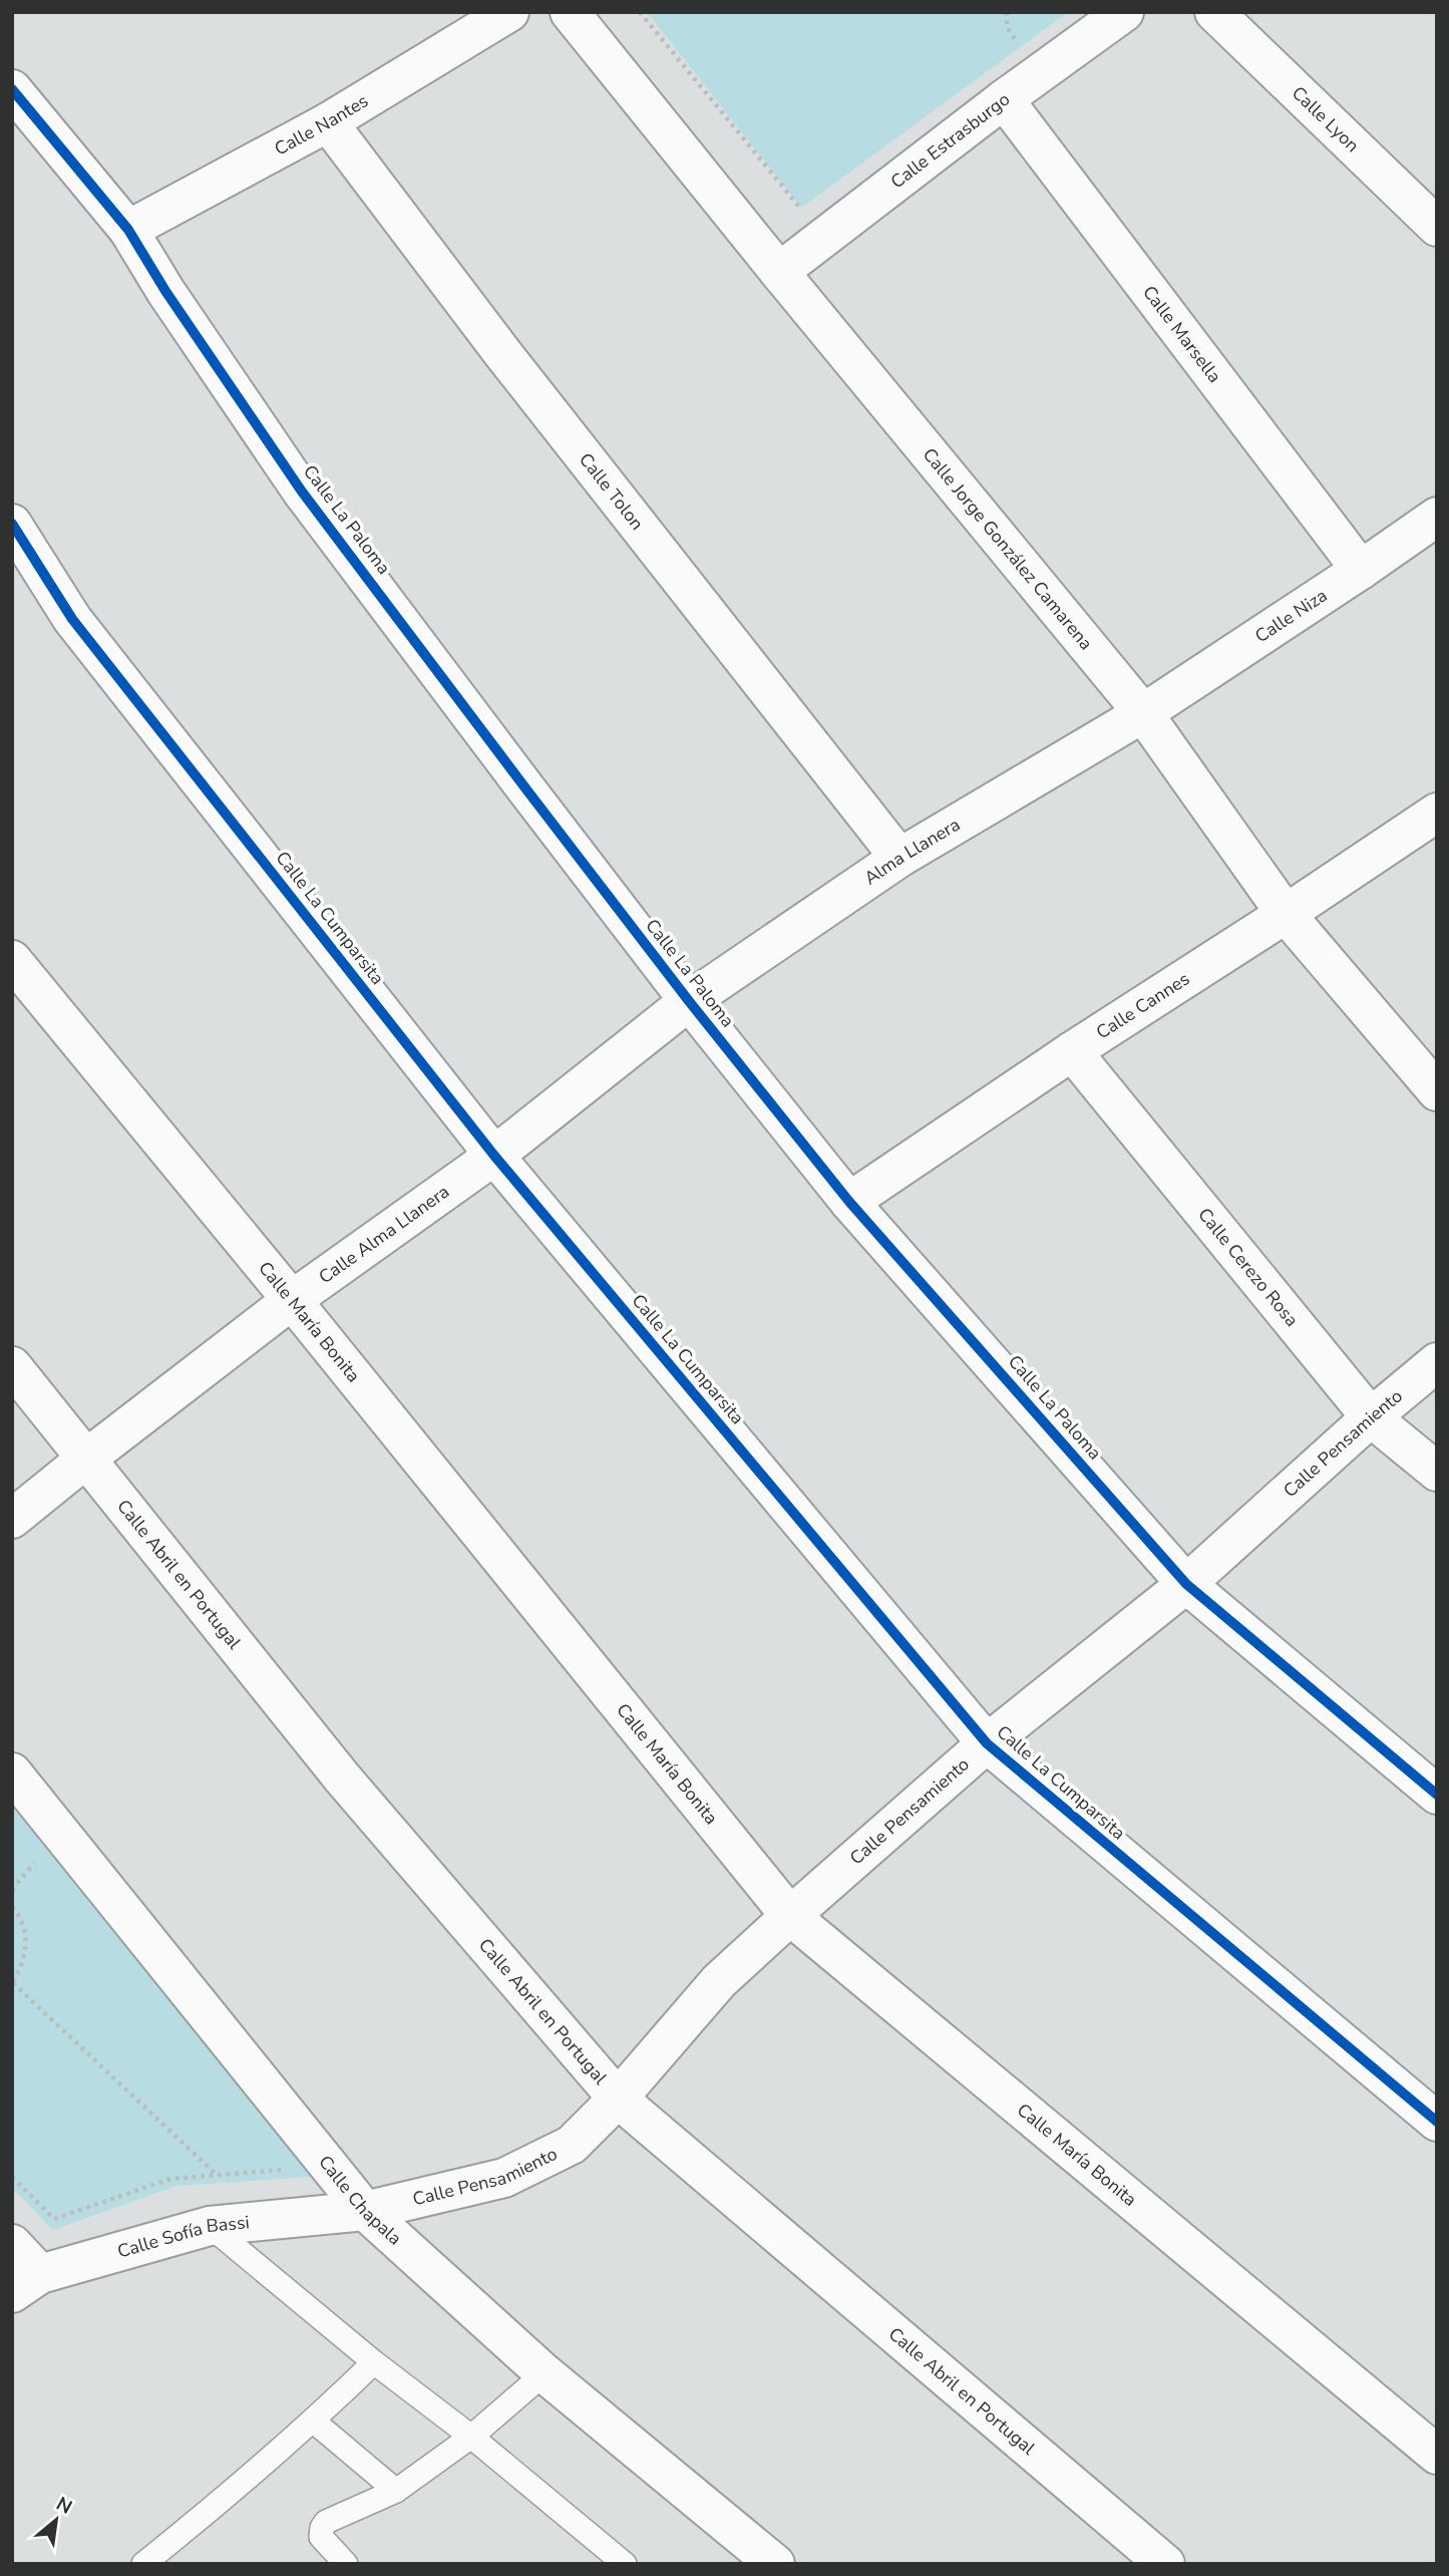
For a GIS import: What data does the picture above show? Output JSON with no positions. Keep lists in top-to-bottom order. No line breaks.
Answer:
{"streets":{"street":["Calle Lyon","Calle Nantes","Calle Estrasburgo","Calle Marsella","Calle Tolon","Calle La Paloma","Calle Jorge González Camarena","Calle Niza","Alma Llanera","Calle La Cumparsita","Calle Cannes","Calle Alma Llanera","Calle Cerezo Rosa","Calle María Bonita","Calle Pensamiento","Calle Abril en Portugal","Calle Chapala","Calle Sofía Bassi"]},"crossings":[["Calle Nantes","Calle Tolon"],["Calle Nantes","Calle La Paloma"],["Calle Estrasburgo","Calle Marsella"],["Calle Estrasburgo","Calle Jorge González Camarena"],["Calle Marsella","Calle Niza"],["Calle Tolon","Alma Llanera"],["Calle La Paloma","Alma Llanera"],["Calle La Paloma","Calle Cannes"],["Calle La Paloma","Calle Alma Llanera"],["Calle La Paloma","Calle Pensamiento"],["Calle Jorge González Camarena","Calle Niza"],["Calle Jorge González Camarena","Alma Llanera"],["Calle Jorge González Camarena","Calle Cannes"],["Calle Niza","Alma Llanera"],["Alma Llanera","Calle Alma Llanera"],["Calle La Cumparsita","Calle Alma Llanera"],["Calle La Cumparsita","Calle Pensamiento"],["Calle Cannes","Calle Cerezo Rosa"],["Calle Alma Llanera","Calle María Bonita"],["Calle Alma Llanera","Calle Abril en Portugal"],["Calle Cerezo Rosa","Calle Pensamiento"],["Calle María Bonita","Calle Pensamiento"],["Calle Pensamiento","Calle Abril en Portugal"],["Calle Pensamiento","Calle Chapala"],["Calle Pensamiento","Calle Sofía Bassi"],["Calle Chapala","Calle Sofía Bassi"]],"north":"top right"}
